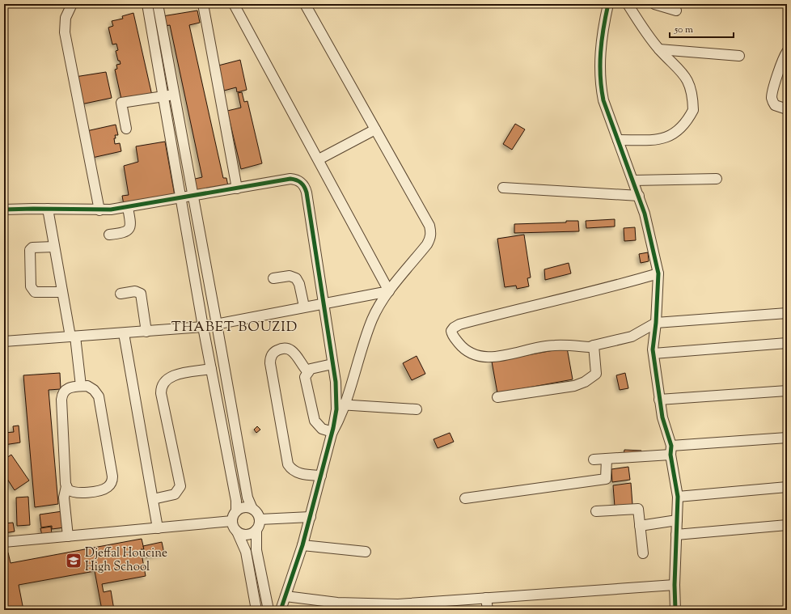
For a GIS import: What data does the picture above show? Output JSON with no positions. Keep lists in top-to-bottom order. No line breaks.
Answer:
{"districts":["THABET BOUZID"],"places":{"school or university":["Djeffal Houcine High School"]},"scale_bar":"50 m"}
